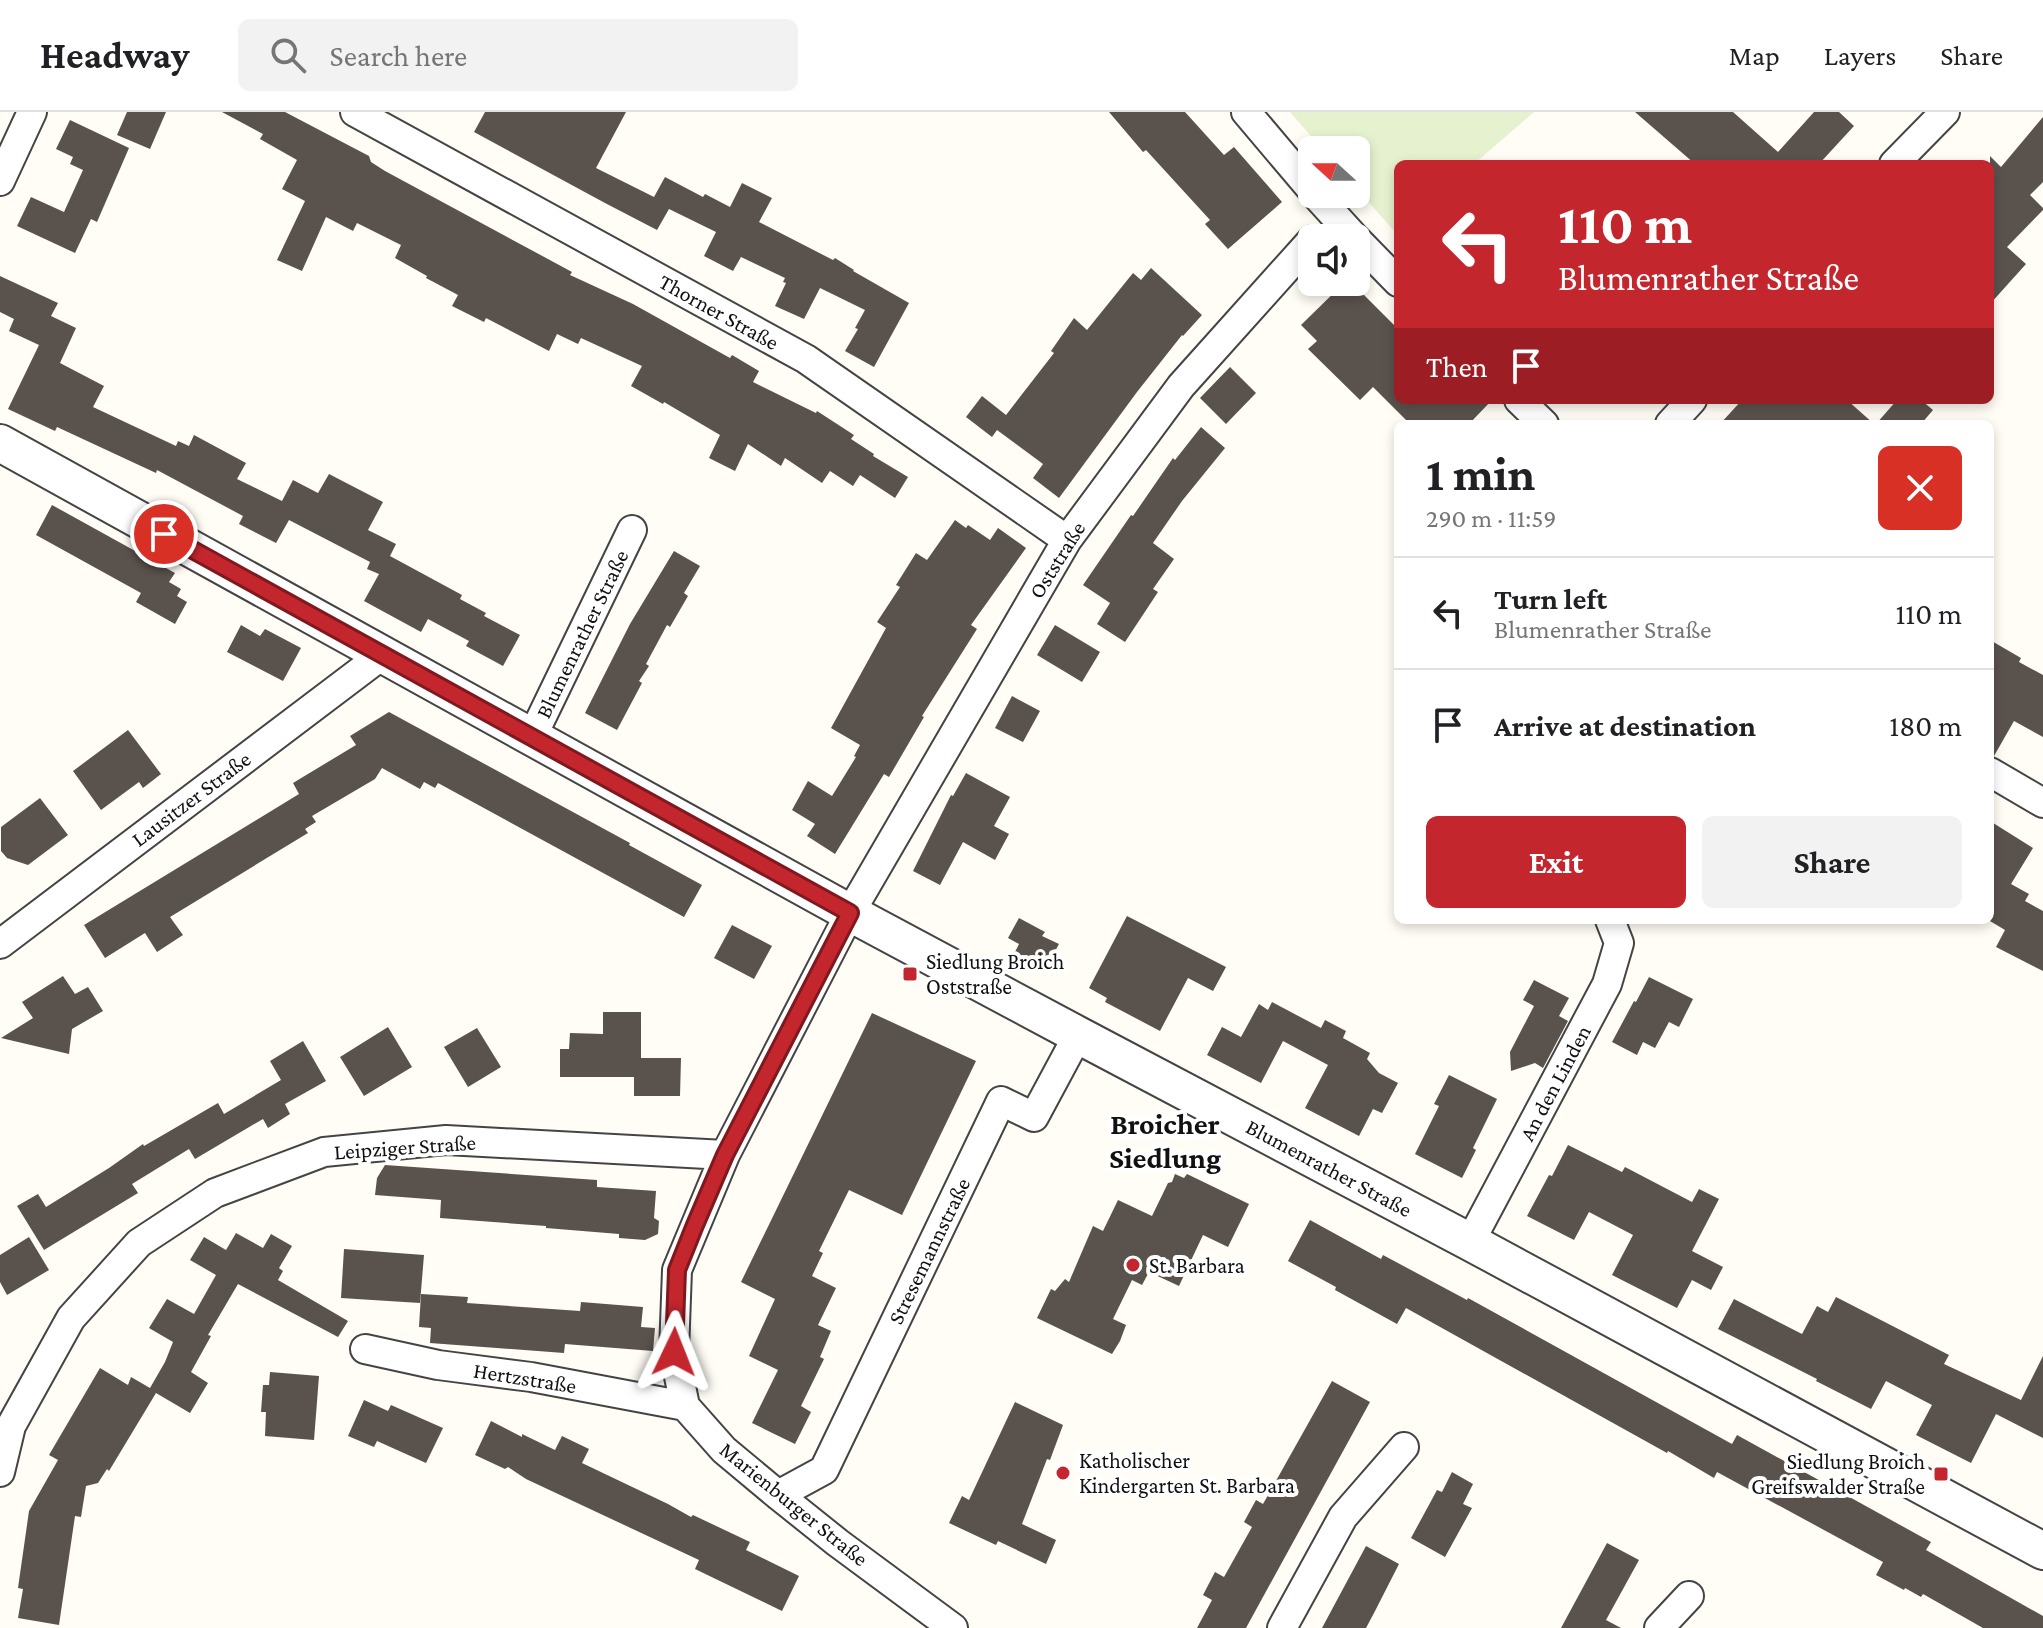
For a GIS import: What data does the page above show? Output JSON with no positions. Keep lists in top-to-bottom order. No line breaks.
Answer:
{"streets":{"street":["Thorner Straße","Oststraße","Blumenrather Straße","Lausitzer Straße","An den Linden","Leipziger Straße","Stresemannstraße","Hertzstraße","Marienburger Straße"]},"crossings":[["Thorner Straße","Oststraße"],["Oststraße","Blumenrather Straße"],["Blumenrather Straße","Lausitzer Straße"],["Blumenrather Straße","An den Linden"],["Blumenrather Straße","Stresemannstraße"],["Stresemannstraße","Marienburger Straße"],["Hertzstraße","Marienburger Straße"]],"districts":["Broicher Siedlung"],"places":{"transit":["Siedlung Broich Oststraße","Siedlung Broich Greifswalder Straße"],"other":["St. Barbara","Katholischer Kindergarten St. Barbara"]},"north":"left","page":{"header":"Headway","search":"Search here","nav":["Map","Layers","Share"],"turn":["110 m","Blumenrather Straße"],"then":"Then","heading":["1 min","290 m · 11:59"],"list":[{"name":"Turn left","note":"Blumenrather Straße","value":"110 m"},{"name":"Arrive at destination","value":"180 m"}],"buttons":["Exit","Share"]}}
